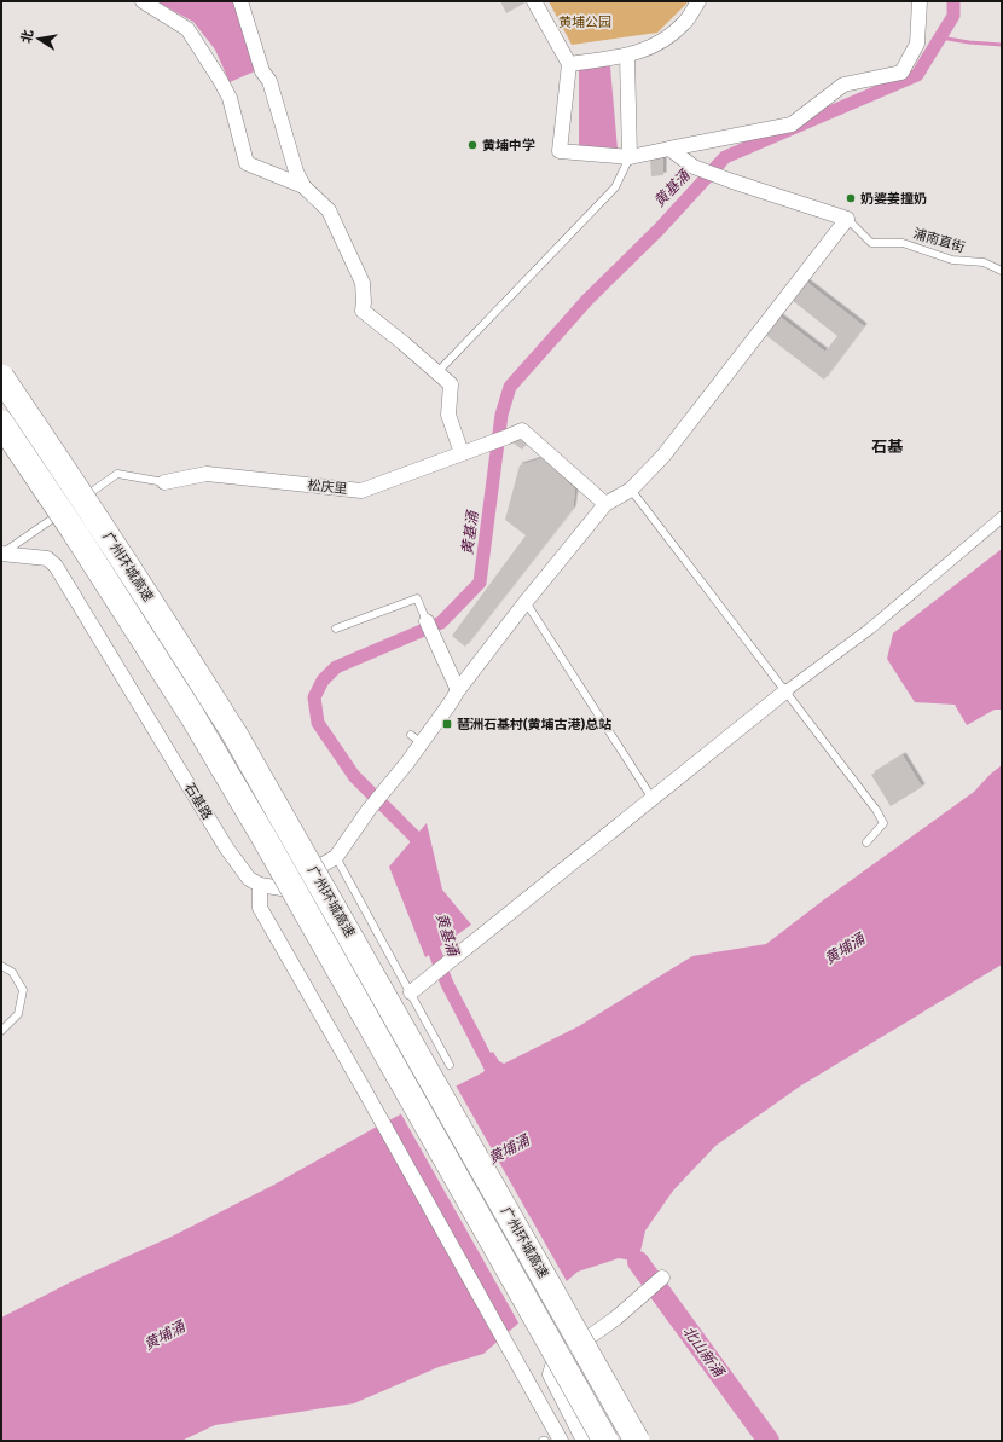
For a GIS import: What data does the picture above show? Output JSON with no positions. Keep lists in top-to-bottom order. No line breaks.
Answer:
{"streets":{"highway":["广州环城高速"],"street":["松庆里","石基路"],"lane":["浦南直街"]},"districts":["石基"],"water":["黄基涌","黄埔涌","北山新涌"],"parks":["黄埔公园"],"places":{"other":["黄埔中学","奶婆姜撞奶"],"transit":["琶洲石基村(黄埔古港)总站"]},"north":"left"}
